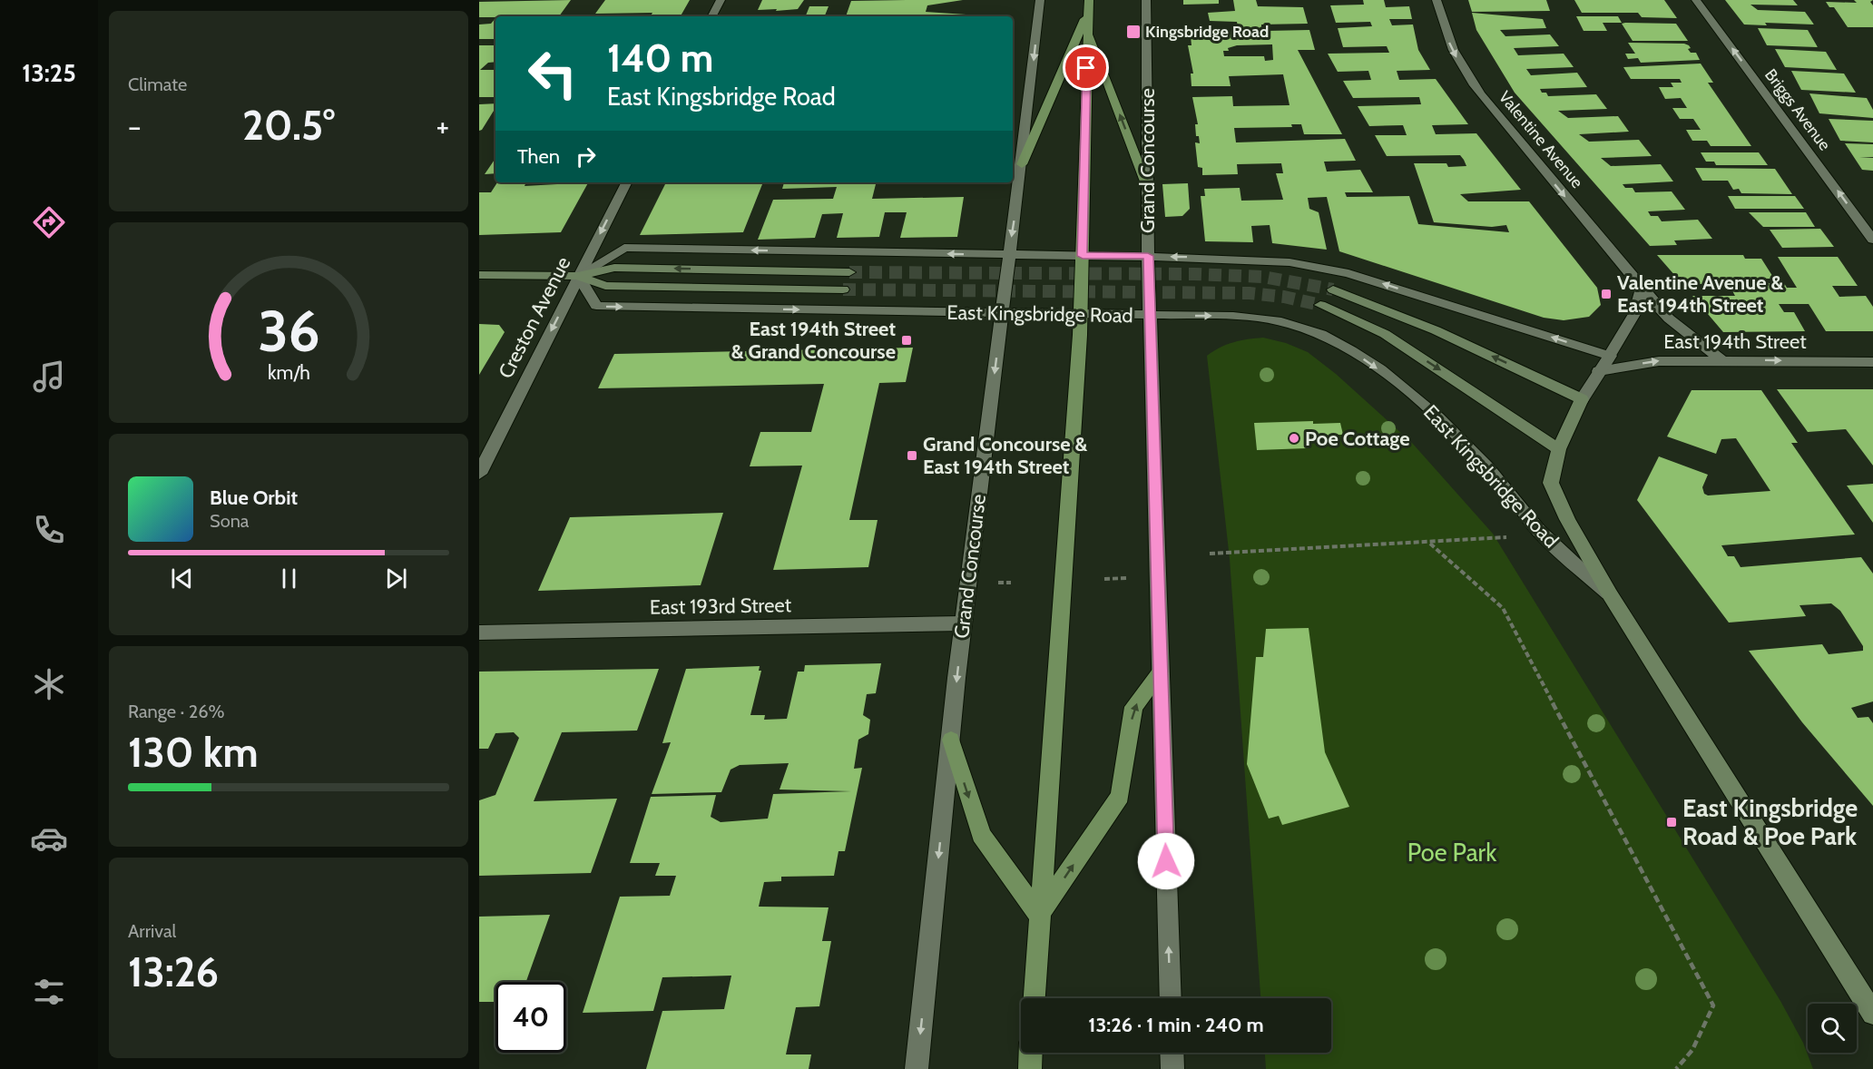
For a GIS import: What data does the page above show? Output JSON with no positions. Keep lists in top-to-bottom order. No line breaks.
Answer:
{"streets":{"main road":["East Kingsbridge Road"],"street":["Briggs Avenue","Valentine Avenue","Grand Concourse","Creston Avenue","East 194th Street","East 193rd Street"]},"crossings":[["Valentine Avenue","East 194th Street"],["Grand Concourse","East Kingsbridge Road"],["Grand Concourse","East 193rd Street"],["East Kingsbridge Road","Creston Avenue"]],"one_way":["Briggs Avenue","Valentine Avenue","Creston Avenue","East 194th Street"],"parks":["Poe Park"],"places":{"transit":["Kingsbridge Road","Valentine Avenue & East 194th Street","East 194th Street & Grand Concourse","Grand Concourse & East 194th Street","East Kingsbridge Road & Poe Park"],"other":["Poe Cottage"]},"page":{"tabs":"13:25","tile":["Climate",["Range · 26%","130 km"],["Arrival","13:26"]],"turn":["140 m","East Kingsbridge Road"],"heat":["−","20.5°","+"],"then":"Then","song":["Blue Orbit","Sona"],"limit":"40","trip":"13:26 · 1 min · 240 m","gauge":["36","km/h"]}}
